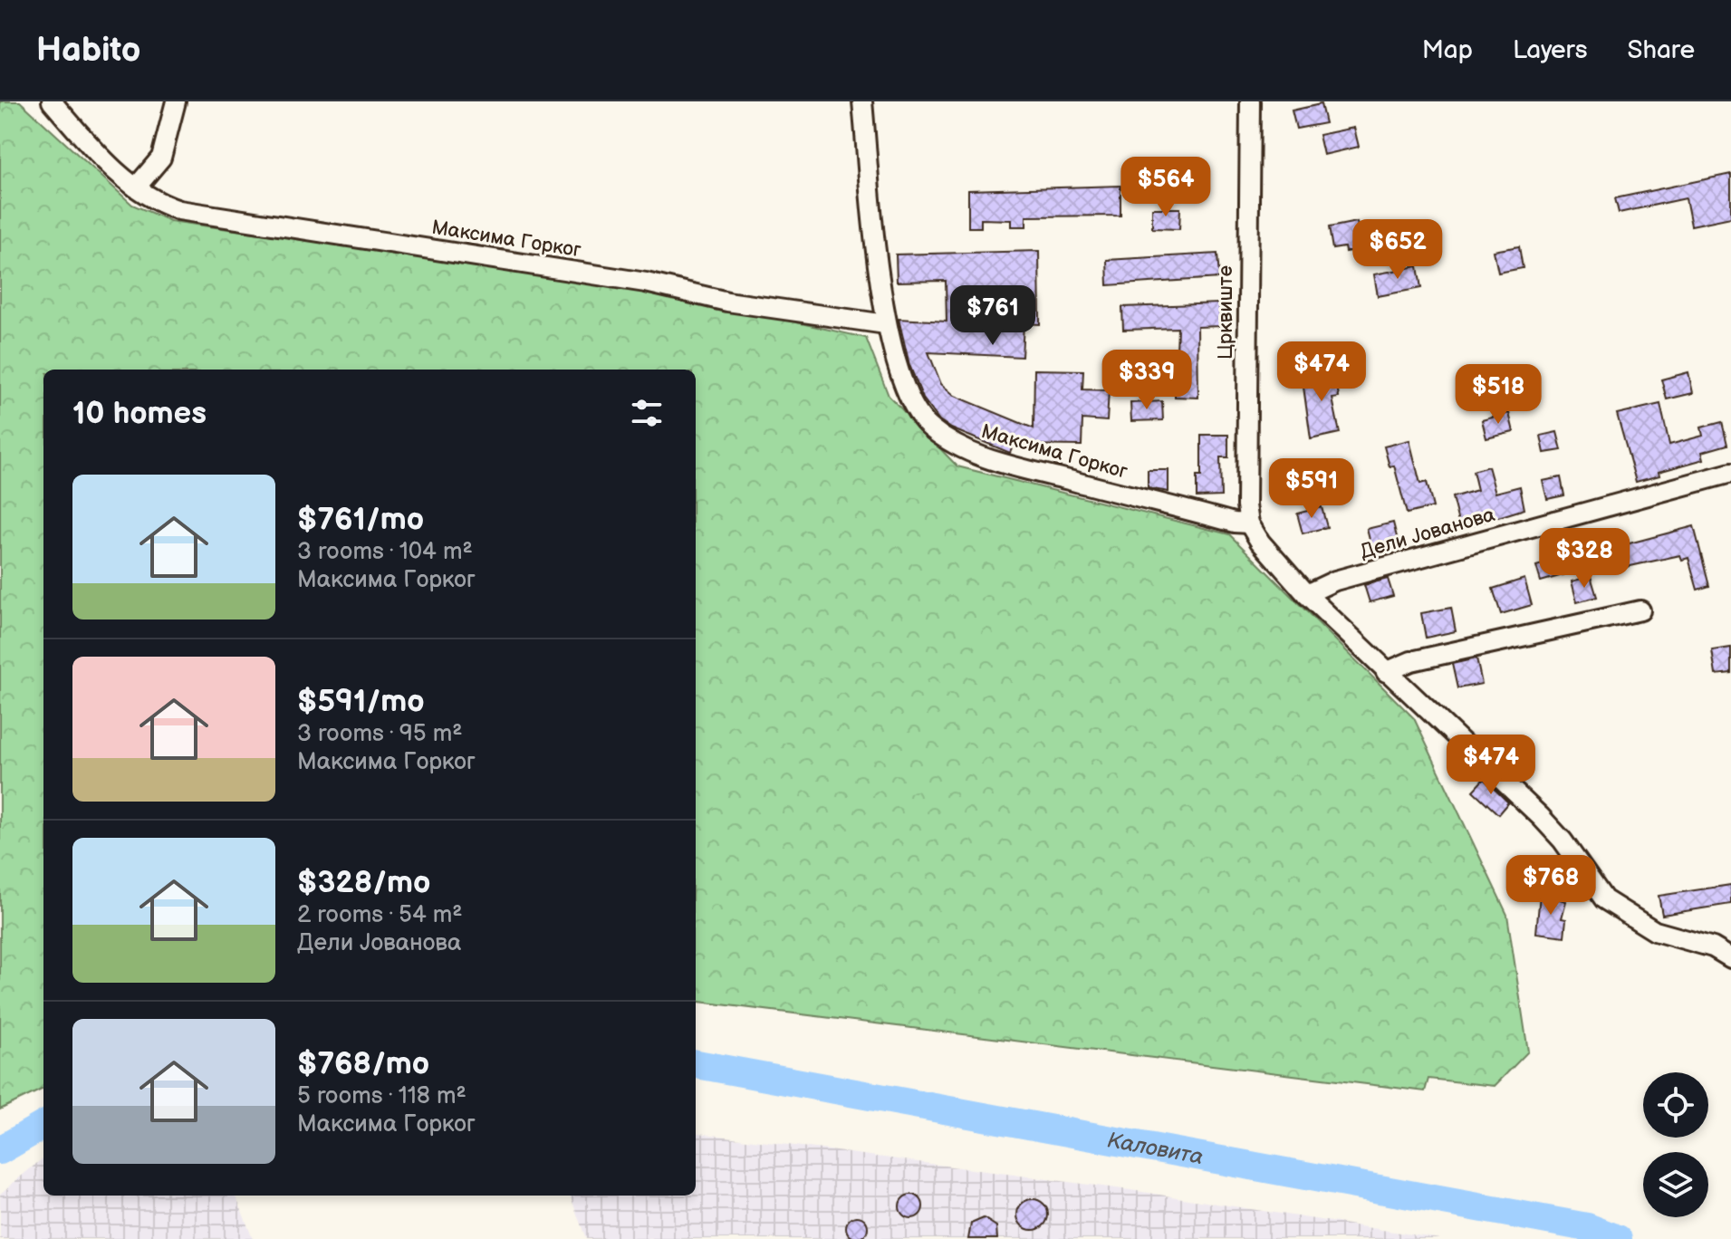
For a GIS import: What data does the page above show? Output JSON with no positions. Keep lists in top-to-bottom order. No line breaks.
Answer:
{"streets":{"street":["Максима Горког","Црквиште","Дели Јованова"]},"crossings":[["Максима Горког","Црквиште"]],"water":["Каловита"],"page":{"header":"Habito","nav":["Map","Layers","Share"],"price":["$564","$652","$761","$474","$339","$518","$591","$328","$474","$768"],"heading":"10 homes","list":[{"name":"$761/mo","note":"3 rooms · 104 m² · Максима Горког"},{"name":"$591/mo","note":"3 rooms · 95 m² · Максима Горког"},{"name":"$328/mo","note":"2 rooms · 54 m² · Дели Јованова"},{"name":"$768/mo","note":"5 rooms · 118 m² · Максима Горког"}]}}
